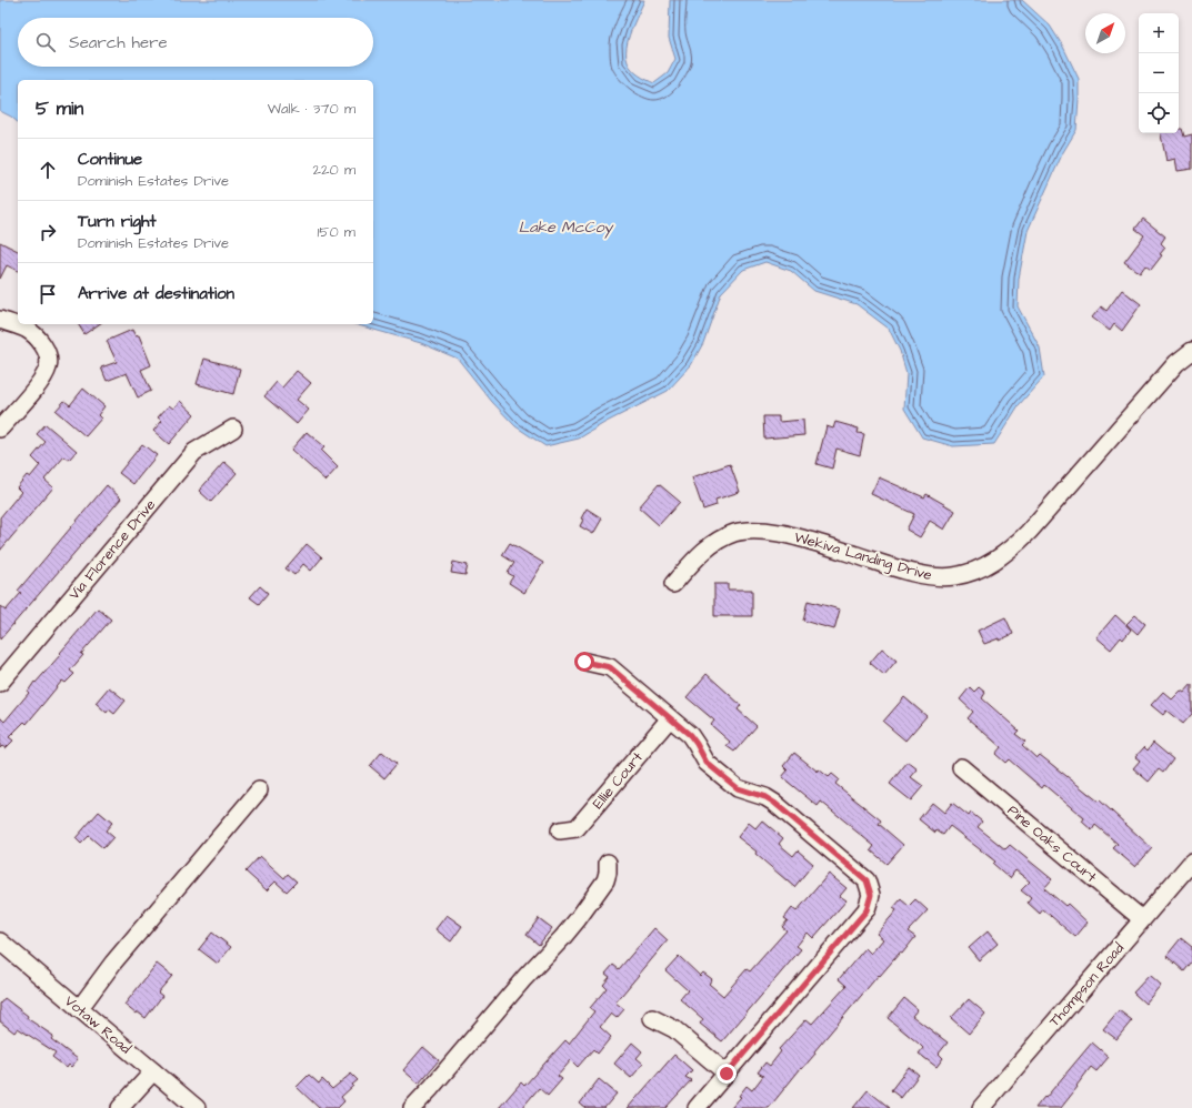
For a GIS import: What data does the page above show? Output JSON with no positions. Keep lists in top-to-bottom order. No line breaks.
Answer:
{"streets":{"street":["Via Florence Drive","Wekiva Landing Drive","Ellie Court","Pine Oaks Court","Thompson Road","Votaw Road"]},"crossings":[["Pine Oaks Court","Thompson Road"]],"water":["Lake McCoy"],"north":"top right","page":{"map_buttons":["+","−"],"search":"Search here","heading":["5 min","Walk · 370 m"],"list":[["Continue","Dominish Estates Drive","220 m"],["Turn right","Dominish Estates Drive","150 m"],"Arrive at destination"]}}
